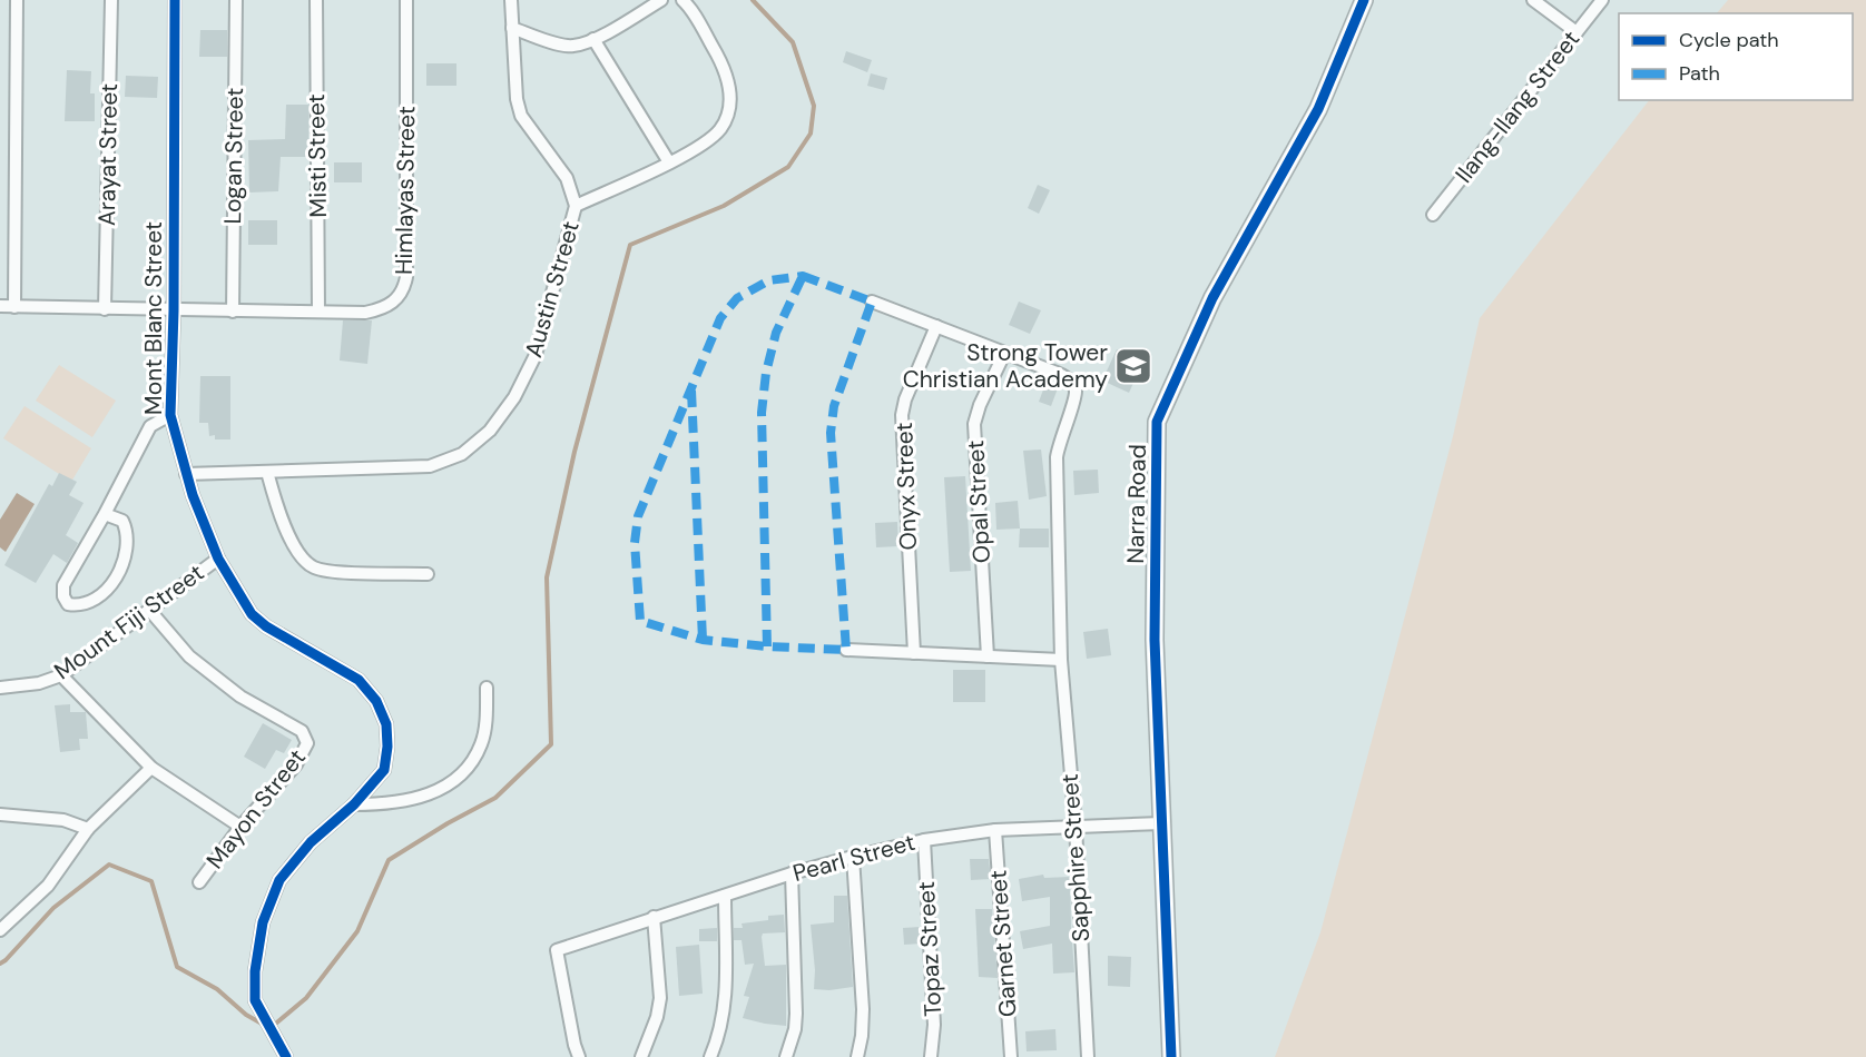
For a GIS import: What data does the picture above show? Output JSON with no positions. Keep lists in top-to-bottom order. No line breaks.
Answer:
{"streets":{"street":["Ilang-Ilang Street","Arayat Street","Logan Street","Misti Street","Himlayas Street","Austin Street","Mont Blanc Street","Onyx Street","Opal Street","Narra Road","Mount Fiji Street","Mayon Street","Pearl Street","Sapphire Street","Garnet Street","Topaz Street"]},"crossings":[["Arayat Street","Himlayas Street"],["Logan Street","Himlayas Street"],["Misti Street","Himlayas Street"],["Himlayas Street","Mont Blanc Street"],["Austin Street","Mont Blanc Street"],["Mont Blanc Street","Mount Fiji Street"],["Onyx Street","Sapphire Street"],["Opal Street","Sapphire Street"],["Narra Road","Pearl Street"],["Mount Fiji Street","Mayon Street"],["Pearl Street","Sapphire Street"],["Pearl Street","Garnet Street"],["Pearl Street","Topaz Street"]],"places":{"school or university":["Strong Tower Christian Academy"]},"legend":["Cycle path","Path"]}
